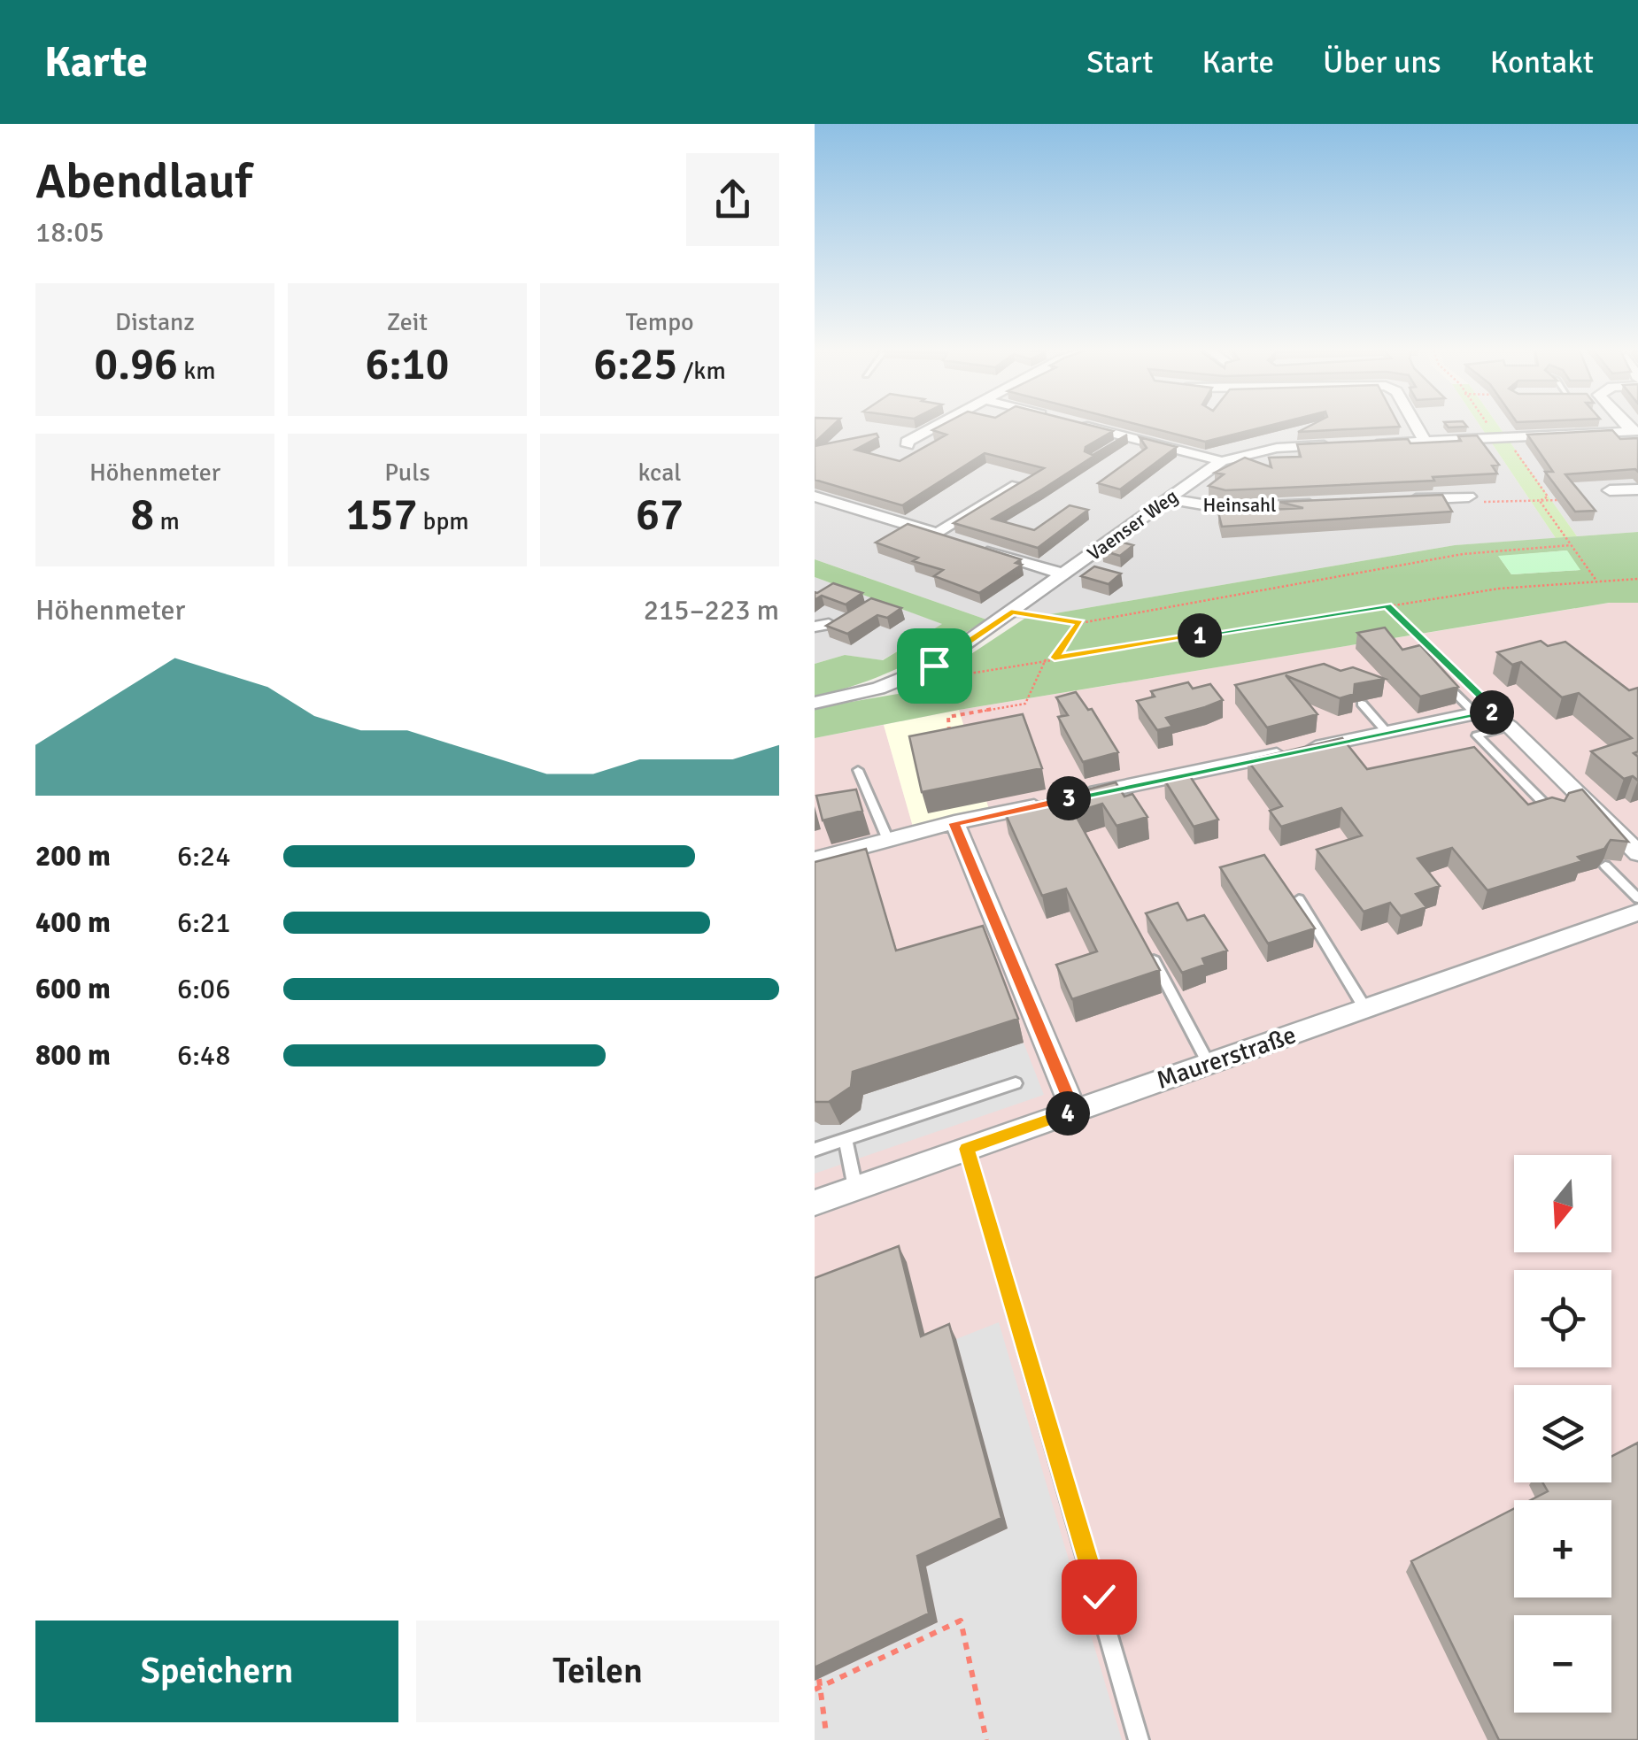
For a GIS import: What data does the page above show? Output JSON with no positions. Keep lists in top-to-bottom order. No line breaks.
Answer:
{"streets":{"street":["Heinsahl","Vaenser Weg","Maurerstraße"]},"crossings":[["Heinsahl","Vaenser Weg"]],"north":"bottom","page":{"header":"Karte","nav":["Start","Karte","Über uns","Kontakt"],"heading":["Abendlauf","18:05"],"stats":[["Distanz","0.96 km"],["Zeit","6:10"],["Tempo","6:25 /km"],["Höhenmeter","8 m"],["Puls","157 bpm"],["kcal","67"]],"chart":["Höhenmeter","215–223 m"],"pins":["1","2","3","4"],"list":[{"name":"200 m","note":"6:24"},{"name":"400 m","note":"6:21"},{"name":"600 m","note":"6:06"},{"name":"800 m","note":"6:48"}],"map_buttons":["+","−"],"buttons":["Speichern","Teilen"]}}
